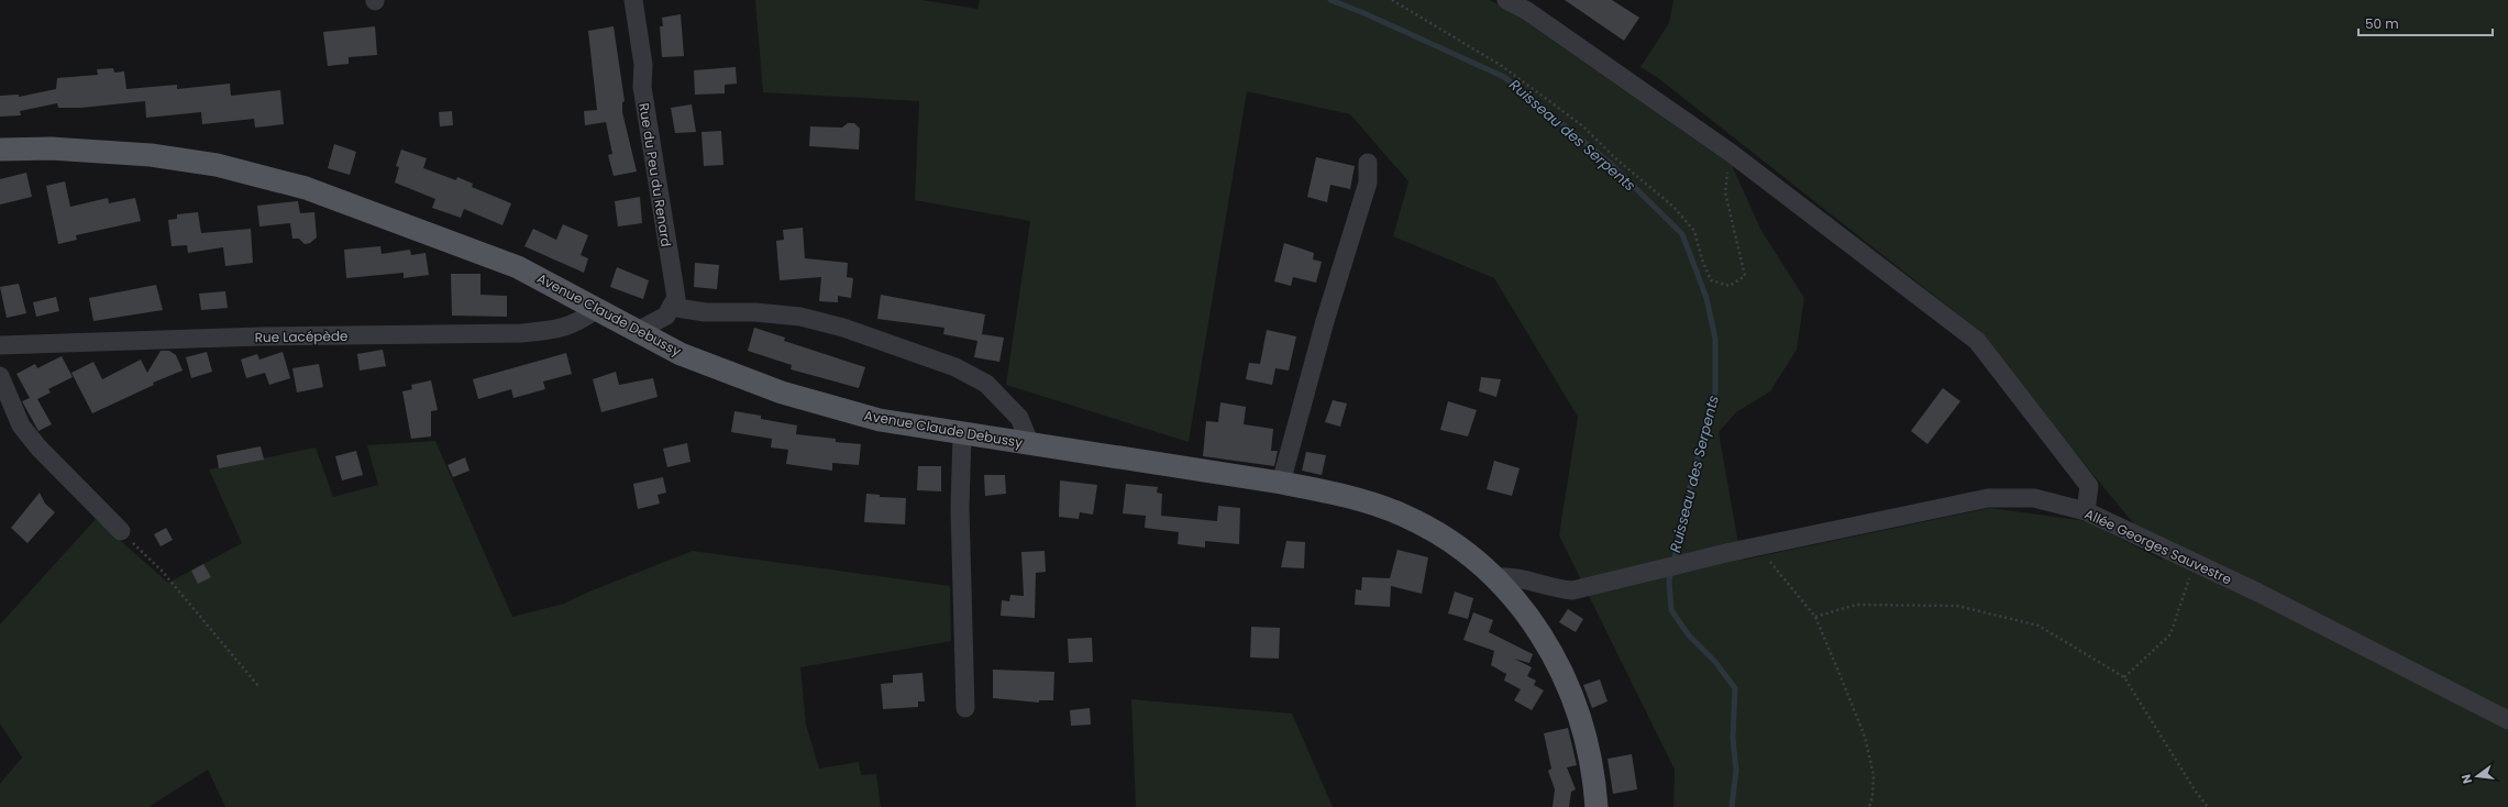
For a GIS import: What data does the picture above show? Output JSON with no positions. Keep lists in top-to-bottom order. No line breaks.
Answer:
{"streets":{"main road":["Avenue Claude Debussy"],"street":["Rue du Peu du Renard","Rue Lacépède","Allée Georges Sauvestre"]},"crossings":[["Avenue Claude Debussy","Rue Lacépède"],["Avenue Claude Debussy","Allée Georges Sauvestre"]],"water":["Ruisseau des Serpents"],"scale_bar":"50 m","north":"left"}
